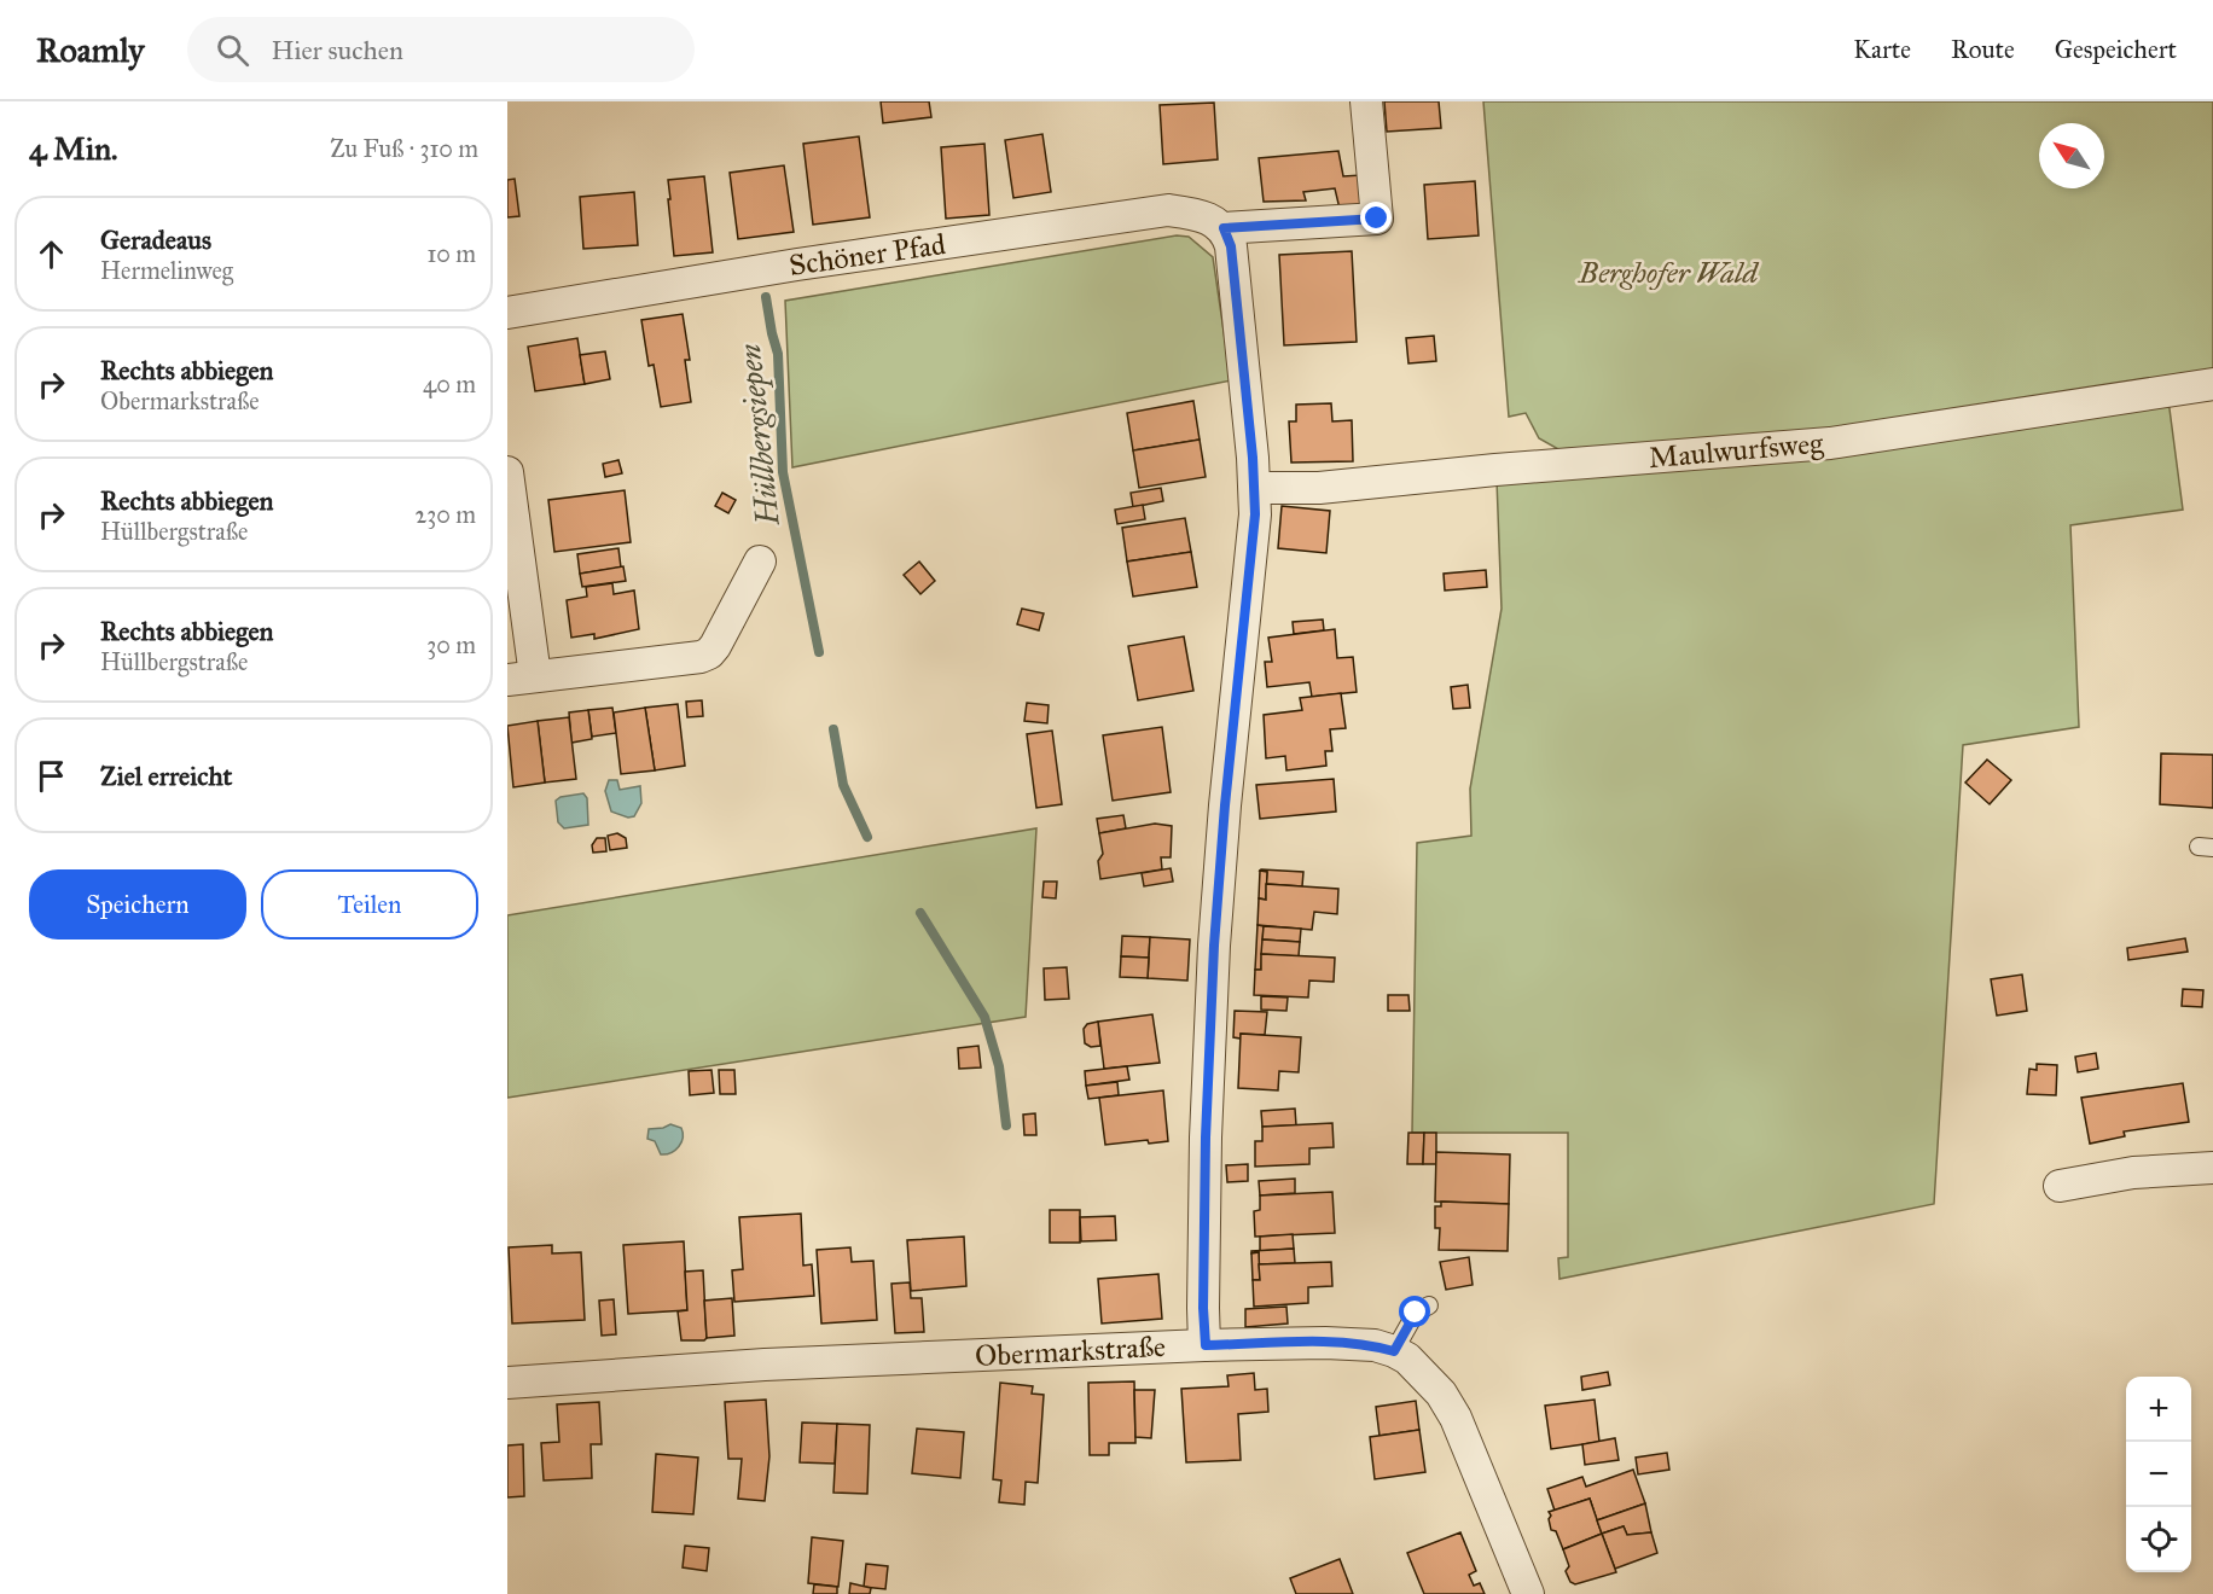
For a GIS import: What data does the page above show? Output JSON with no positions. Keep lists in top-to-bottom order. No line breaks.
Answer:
{"streets":{"street":["Schöner Pfad","Maulwurfsweg","Obermarkstraße"]},"water":["Hüllbergsiepen"],"parks":["Berghofer Wald"],"north":"top left","page":{"header":"Roamly","search":"Hier suchen","nav":["Karte","Route","Gespeichert"],"heading":["4 Min.","Zu Fuß · 310 m"],"list":[["Geradeaus","Hermelinweg","10 m"],["Rechts abbiegen","Obermarkstraße","40 m"],["Rechts abbiegen","Hüllbergstraße","230 m"],["Rechts abbiegen","Hüllbergstraße","30 m"],"Ziel erreicht"],"buttons":["Speichern","Teilen"],"map_buttons":["+","−"]}}
